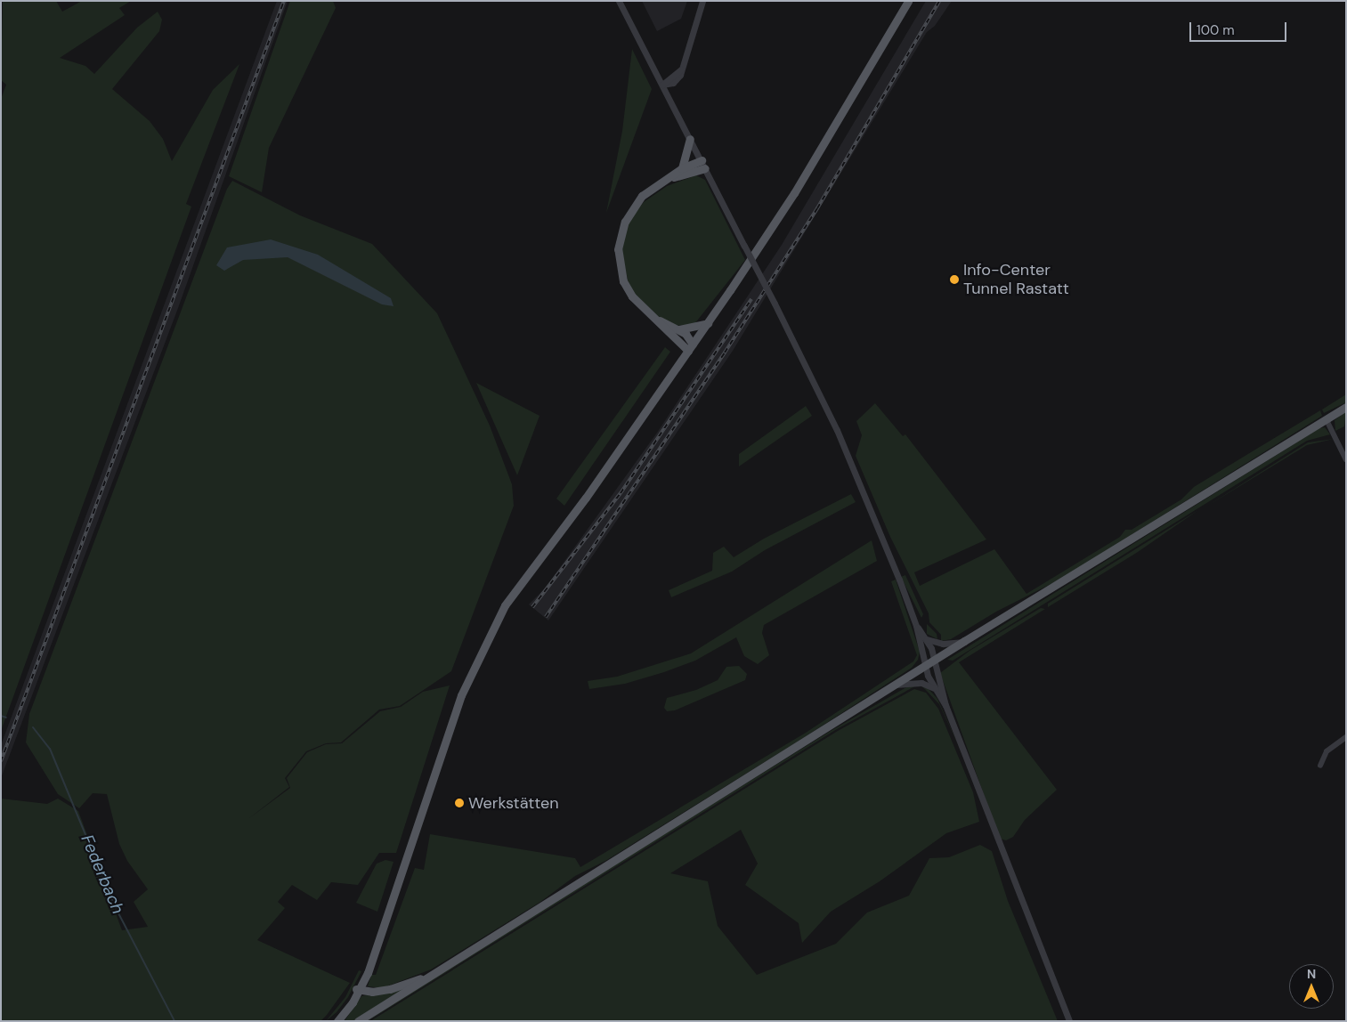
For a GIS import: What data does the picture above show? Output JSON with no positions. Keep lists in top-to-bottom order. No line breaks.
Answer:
{"water":["Federbach"],"places":["Info-Center Tunnel Rastatt","Werkstätten"],"scale_bar":"100 m","north":"top"}
